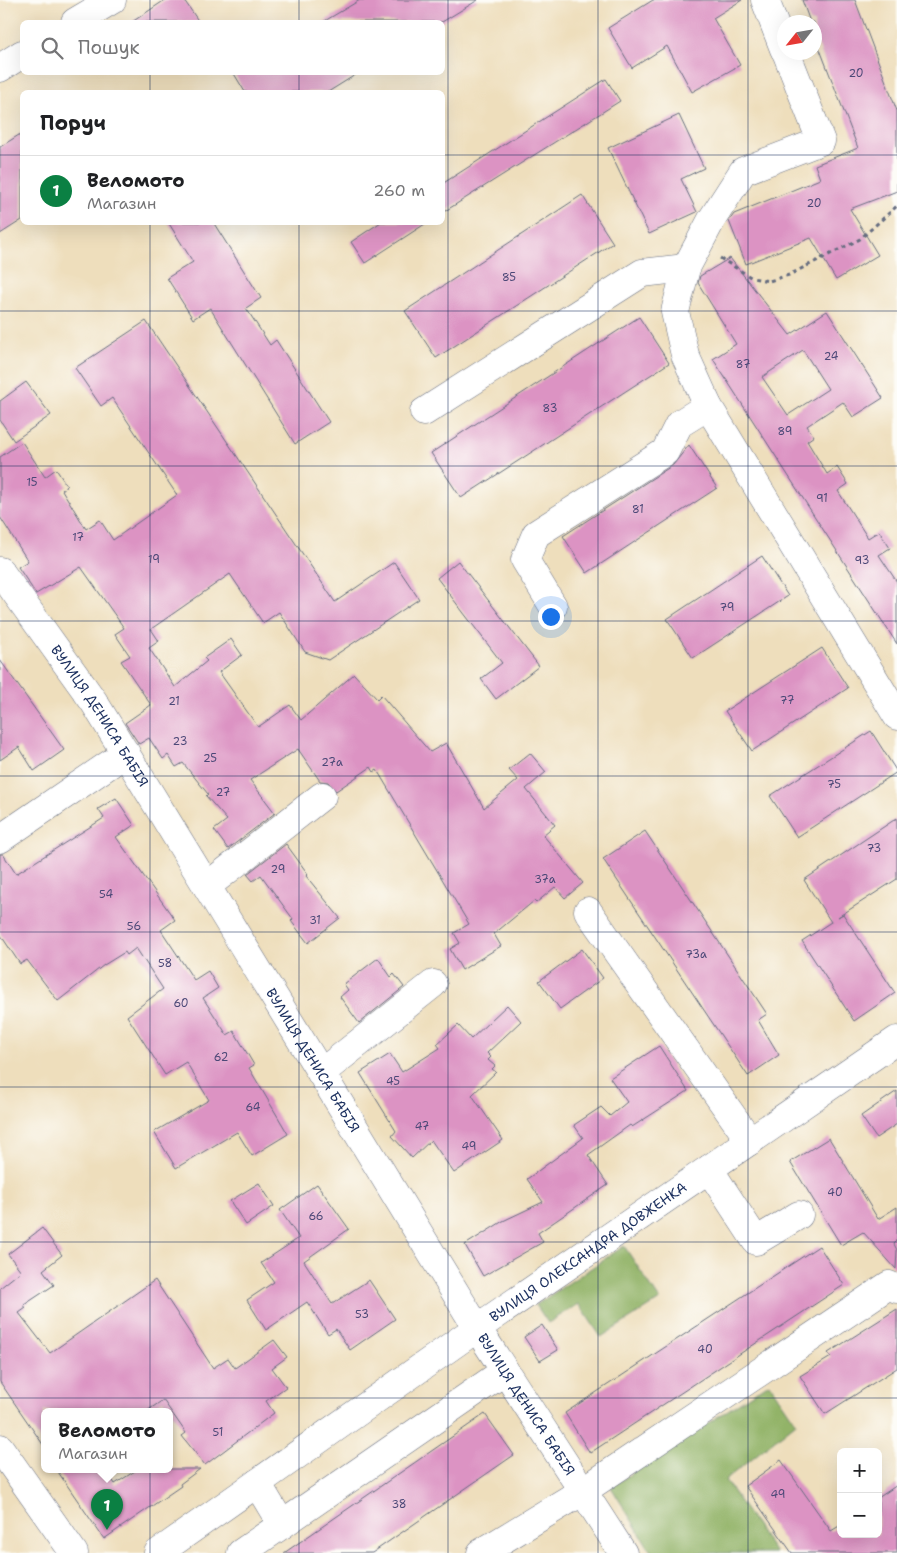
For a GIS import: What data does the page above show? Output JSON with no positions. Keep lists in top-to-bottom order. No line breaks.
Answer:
{"streets":{"street":["ВУЛИЦЯ ДЕНИСА БАБІЯ","ВУЛИЦЯ ОЛЕКСАНДРА ДОВЖЕНКА"]},"crossings":[["ВУЛИЦЯ ДЕНИСА БАБІЯ","ВУЛИЦЯ ОЛЕКСАНДРА ДОВЖЕНКА"]],"house_numbers":["20","20","85","24","87","83","89","15","91","81","17","19","93","79","77","21","23","25","27а","75","27","73","29","37а","54","31","56","73а","58","60","62","45","64","47","49","40","66","53","40","51","49","38"],"north":"bottom left","page":{"search":"Пошук","heading":"Поруч","list":[{"mark":"1","name":"Веломото","note":"Магазин","value":"260 m"}],"popup":["Веломото","Магазин"],"map_buttons":["+","−"],"pins":"1"}}
